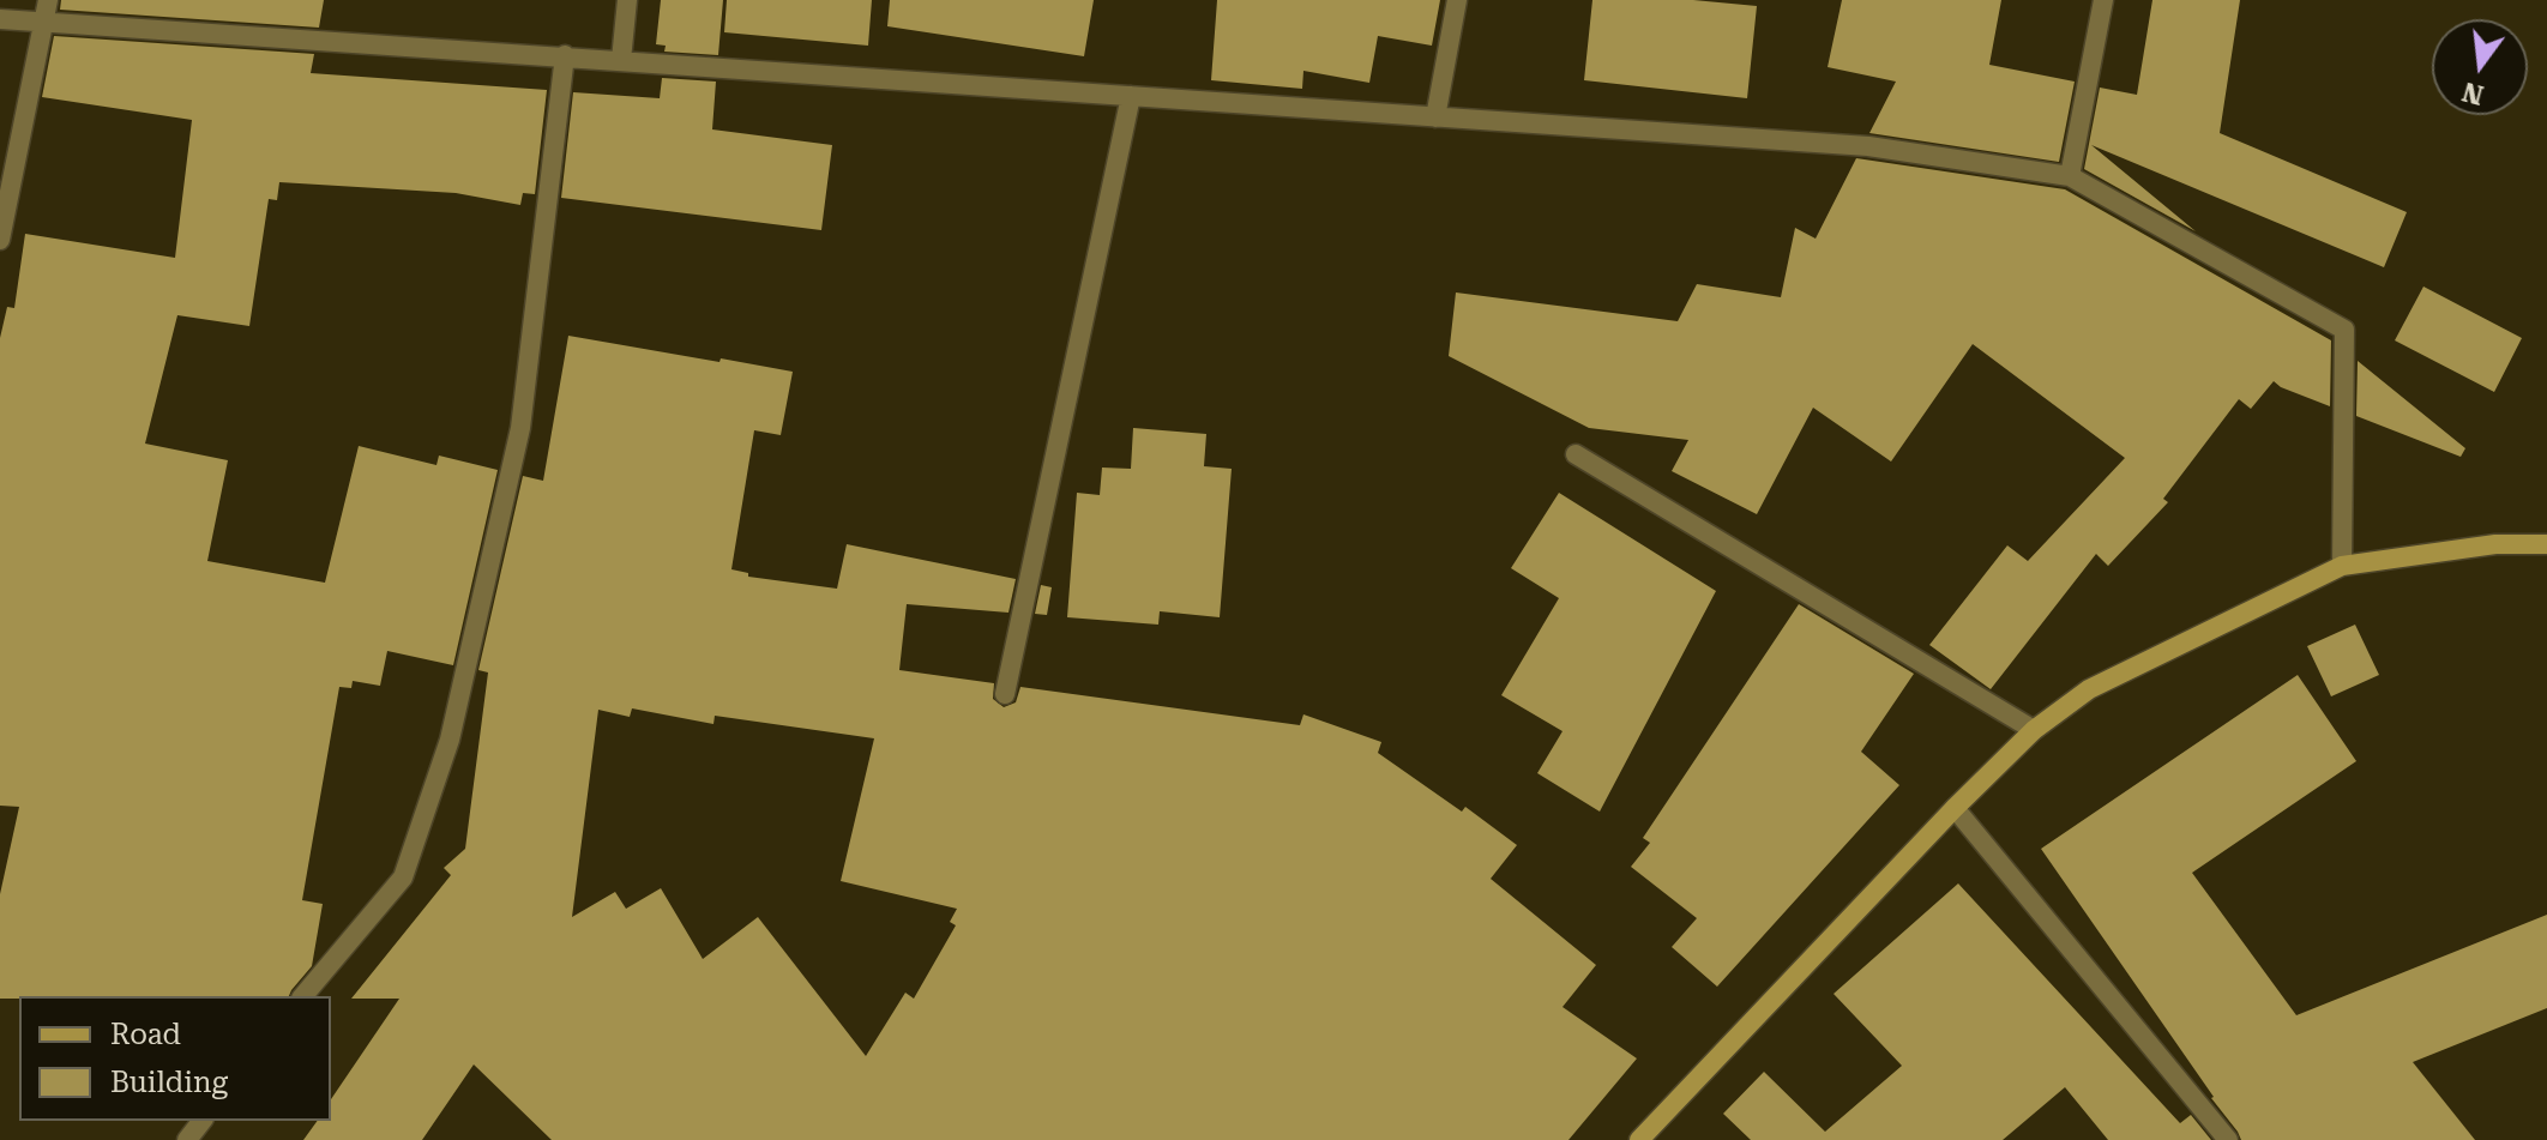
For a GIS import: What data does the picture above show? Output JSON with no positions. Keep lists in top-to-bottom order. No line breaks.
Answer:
{"legend":["Road","Building"],"north":"bottom"}
